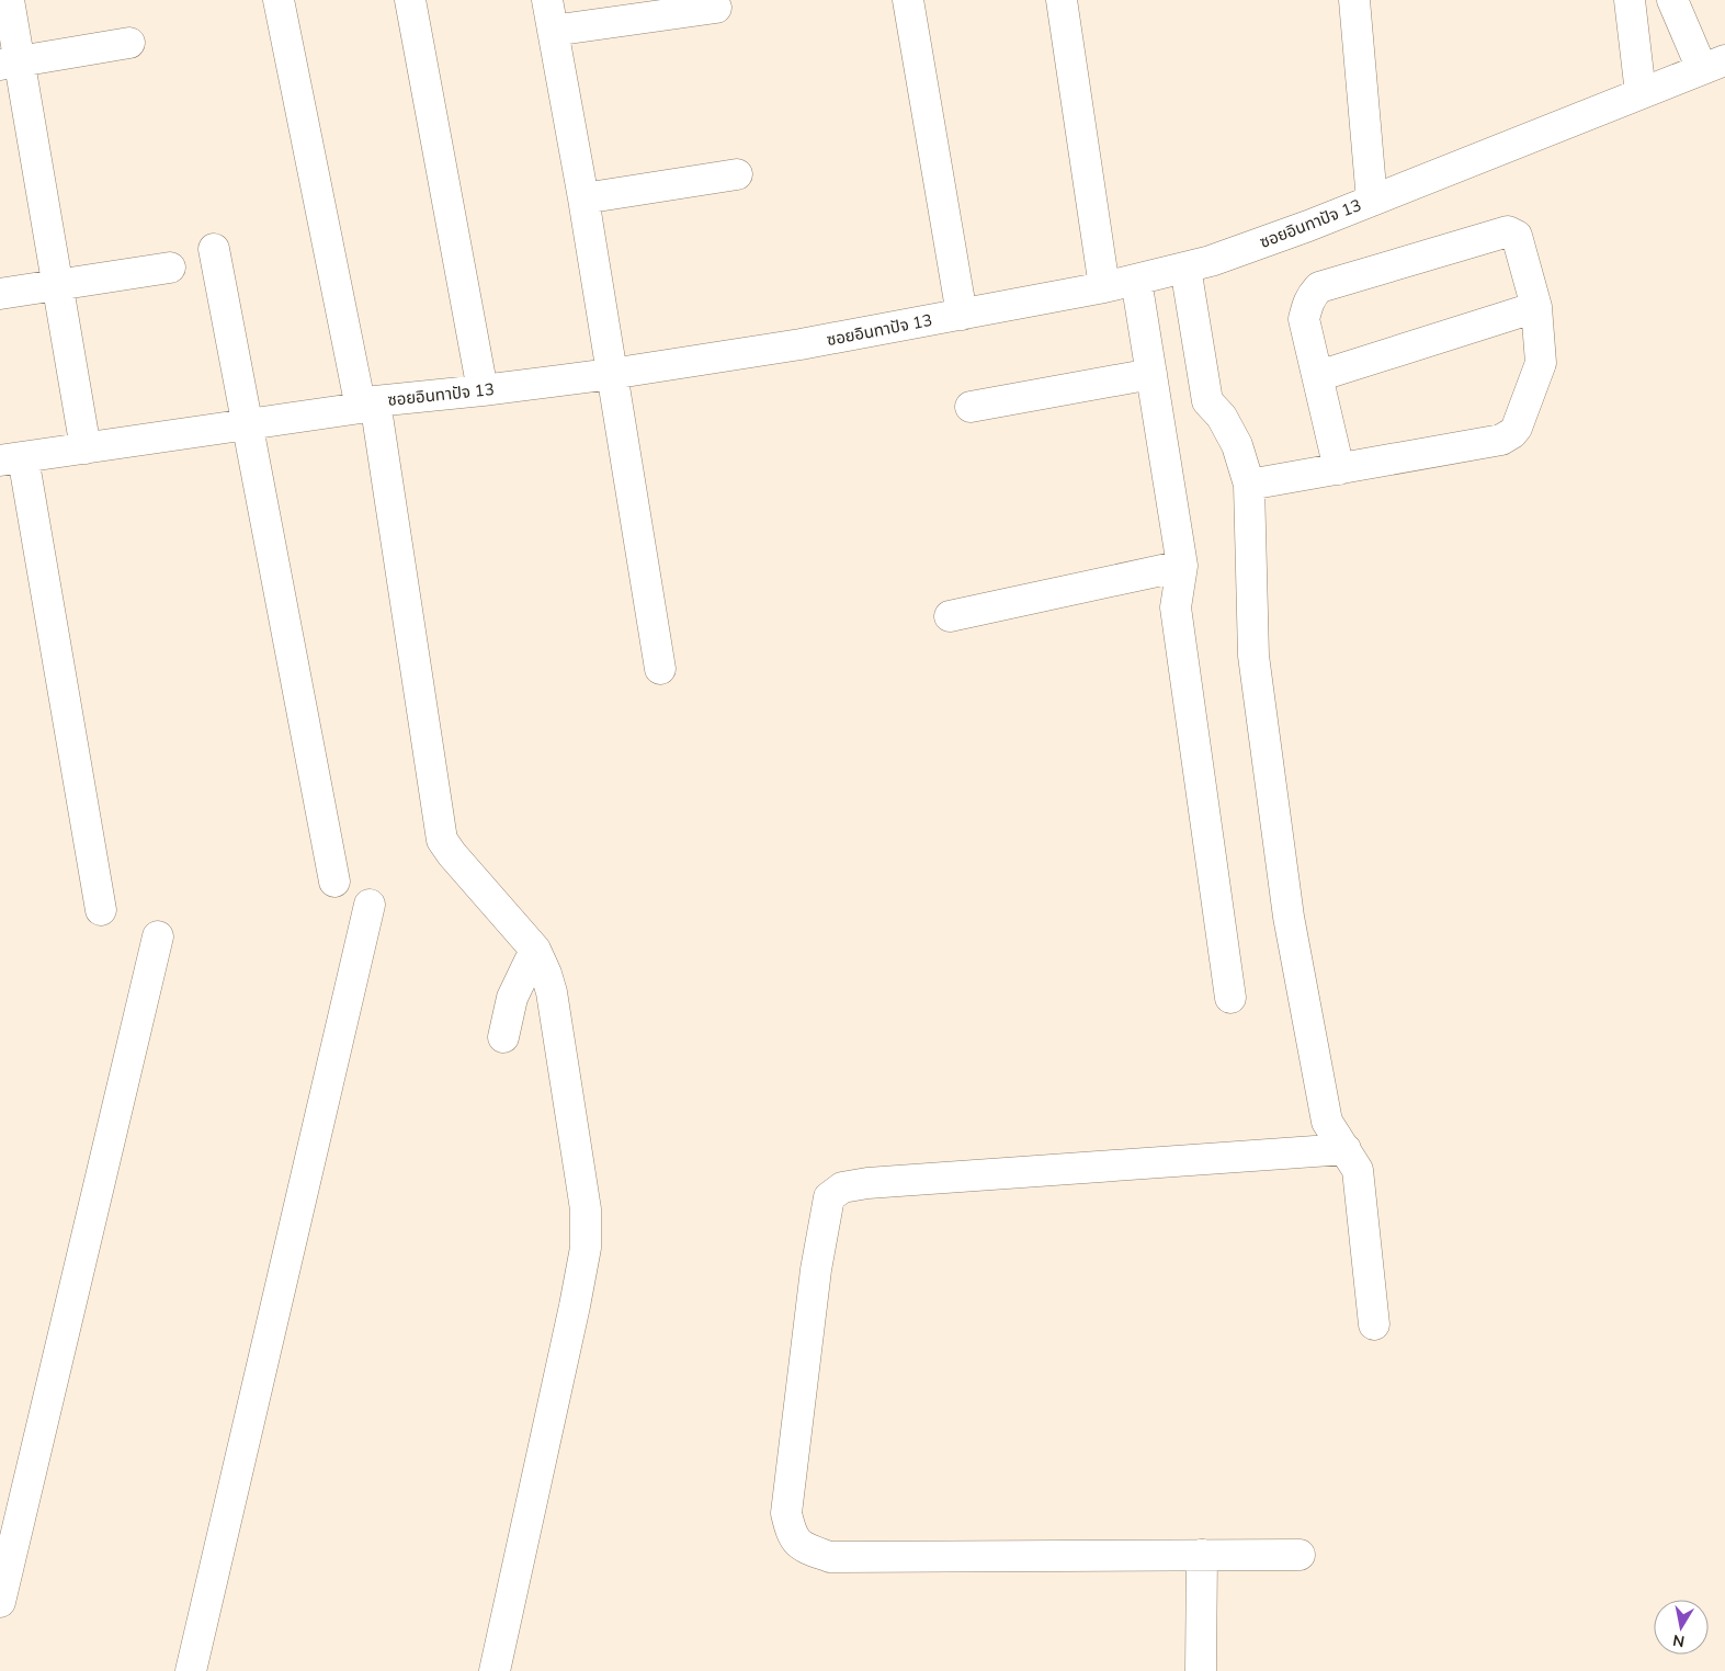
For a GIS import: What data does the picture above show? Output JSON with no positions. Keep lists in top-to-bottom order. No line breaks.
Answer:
{"streets":{"street":["ซอยอินทาปัจ 13"]},"north":"bottom"}
